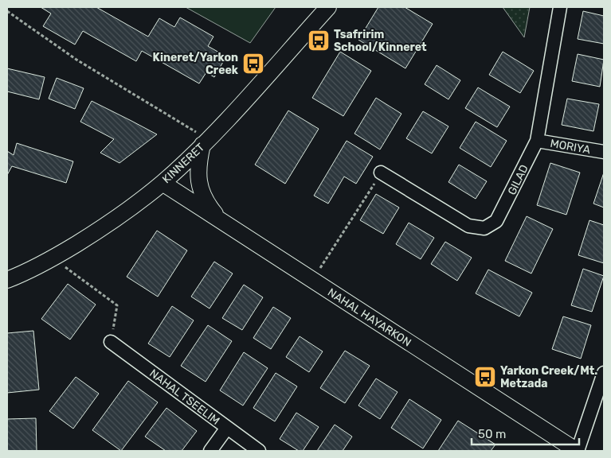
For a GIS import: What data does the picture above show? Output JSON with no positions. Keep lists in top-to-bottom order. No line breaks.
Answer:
{"streets":{"street":["MORIYA","KINNERET","GILAD","NAHAL HAYARKON","NAHAL TSEELIM"]},"crossings":[["MORIYA","GILAD"],["KINNERET","NAHAL HAYARKON"]],"places":{"bus stop":["Tsafririm School/Kinneret","Kineret/Yarkon Creek","Yarkon Creek/Mt. Metzada"]},"scale_bar":"50 m"}
